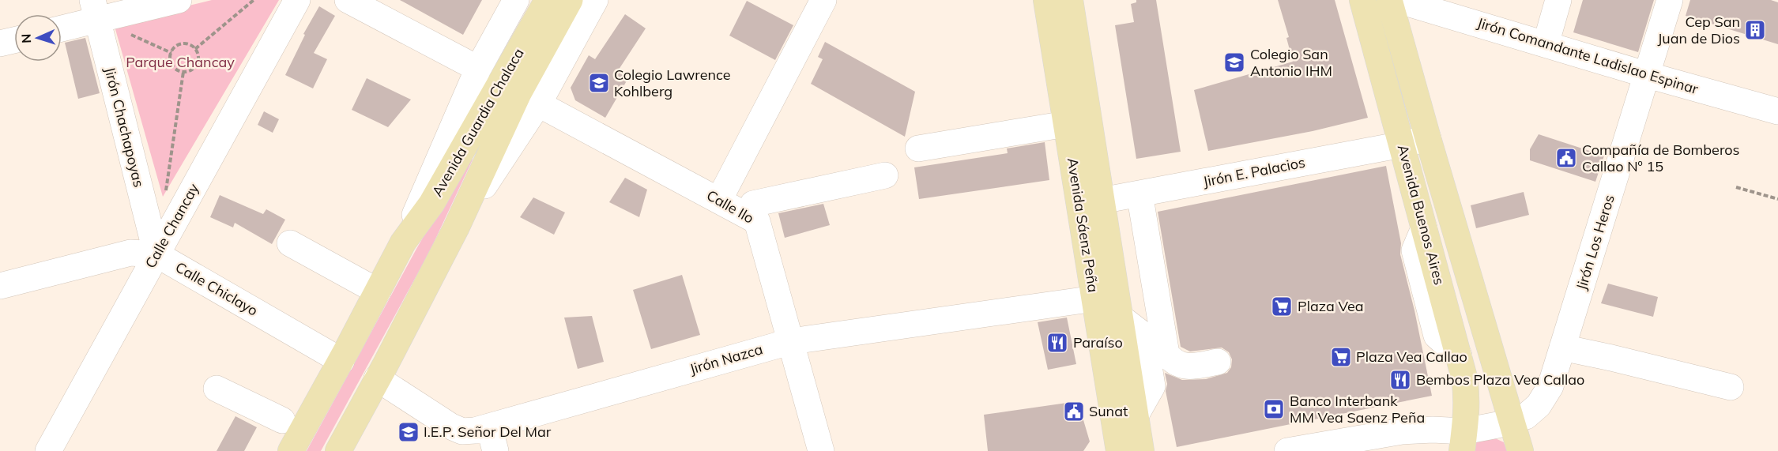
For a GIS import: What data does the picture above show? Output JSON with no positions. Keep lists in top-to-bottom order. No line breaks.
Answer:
{"streets":{"main road":["Avenida Guardia Chalaca","Avenida Buenos Aires","Avenida Sáenz Peña"],"street":["Jirón Comandante Ladislao Espinar","Jirón Chachapoyas","Jirón E. Palacios","Calle Ilo","Calle Chancay","Jirón Los Heros","Calle Chiclayo","Jirón Nazca"]},"crossings":[["Jirón Comandante Ladislao Espinar","Jirón Los Heros"],["Avenida Guardia Chalaca","Calle Ilo"],["Avenida Guardia Chalaca","Calle Chiclayo"],["Avenida Guardia Chalaca","Jirón Nazca"],["Jirón Chachapoyas","Calle Chancay"],["Jirón Chachapoyas","Calle Chiclayo"],["Jirón E. Palacios","Avenida Buenos Aires"],["Jirón E. Palacios","Avenida Sáenz Peña"],["Calle Ilo","Jirón Nazca"],["Avenida Buenos Aires","Jirón Los Heros"],["Avenida Sáenz Peña","Jirón Nazca"],["Calle Chancay","Calle Chiclayo"]],"parks":["Parque Chancay"],"places":{"building":["Cep San Juan de Dios"],"school or university":["Colegio San Antonio IHM","Colegio Lawrence Kohlberg","I.E.P. Señor Del Mar"],"public building":["Compañía de Bomberos Callao Nº 15","Sunat"],"supermarket":["Plaza Vea","Plaza Vea Callao"],"restaurant":["Paraíso","Bembos Plaza Vea Callao"],"bank":["Banco Interbank MM Vea Saenz Peña"]},"north":"left"}
